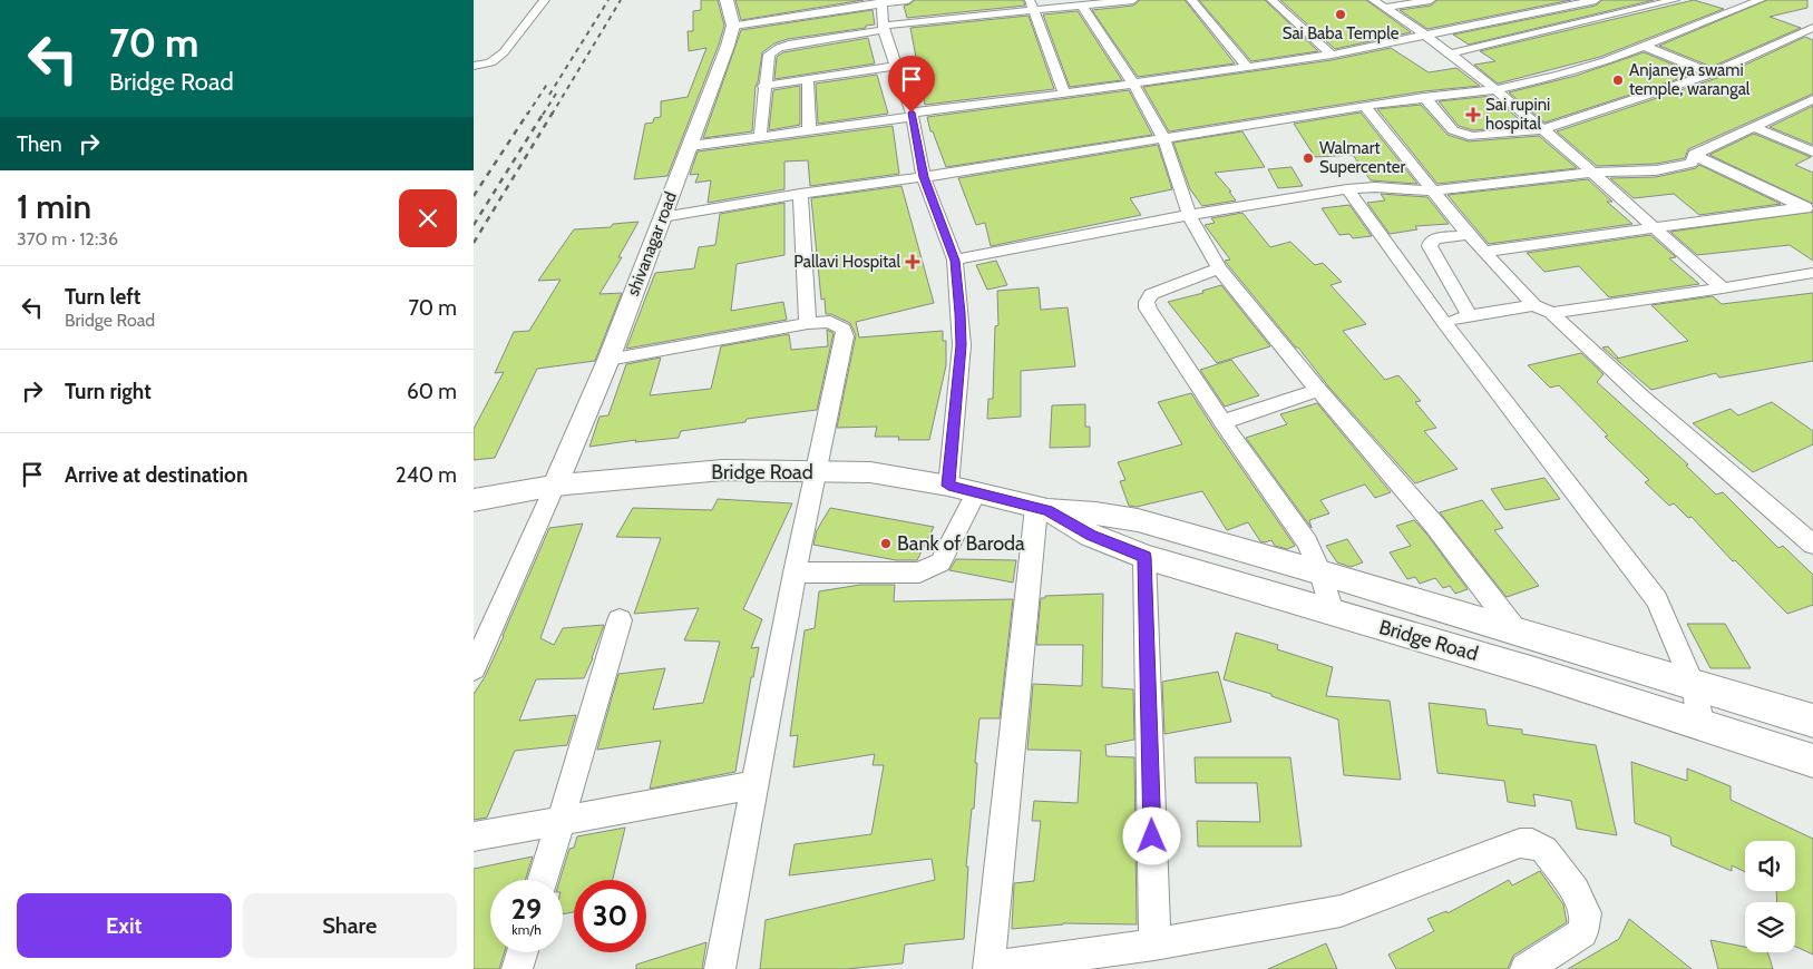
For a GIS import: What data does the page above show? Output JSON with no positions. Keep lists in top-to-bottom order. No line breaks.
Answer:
{"streets":{"street":["shivanagar road","Bridge Road"]},"crossings":[["shivanagar road","Bridge Road"]],"places":{"other":["Sai Baba Temple","Anjaneya swami temple, warangal","Walmart Supercenter","Bank of Baroda"],"health":["Sai rupini hospital","Pallavi Hospital"]},"page":{"turn":["70 m","Bridge Road"],"then":"Then","heading":["1 min","370 m · 12:36"],"list":[{"name":"Turn left","note":"Bridge Road","value":"70 m"},{"name":"Turn right","value":"60 m"},{"name":"Arrive at destination","value":"240 m"}],"speed":"29 km/h","limit":"30","buttons":["Exit","Share"]}}
